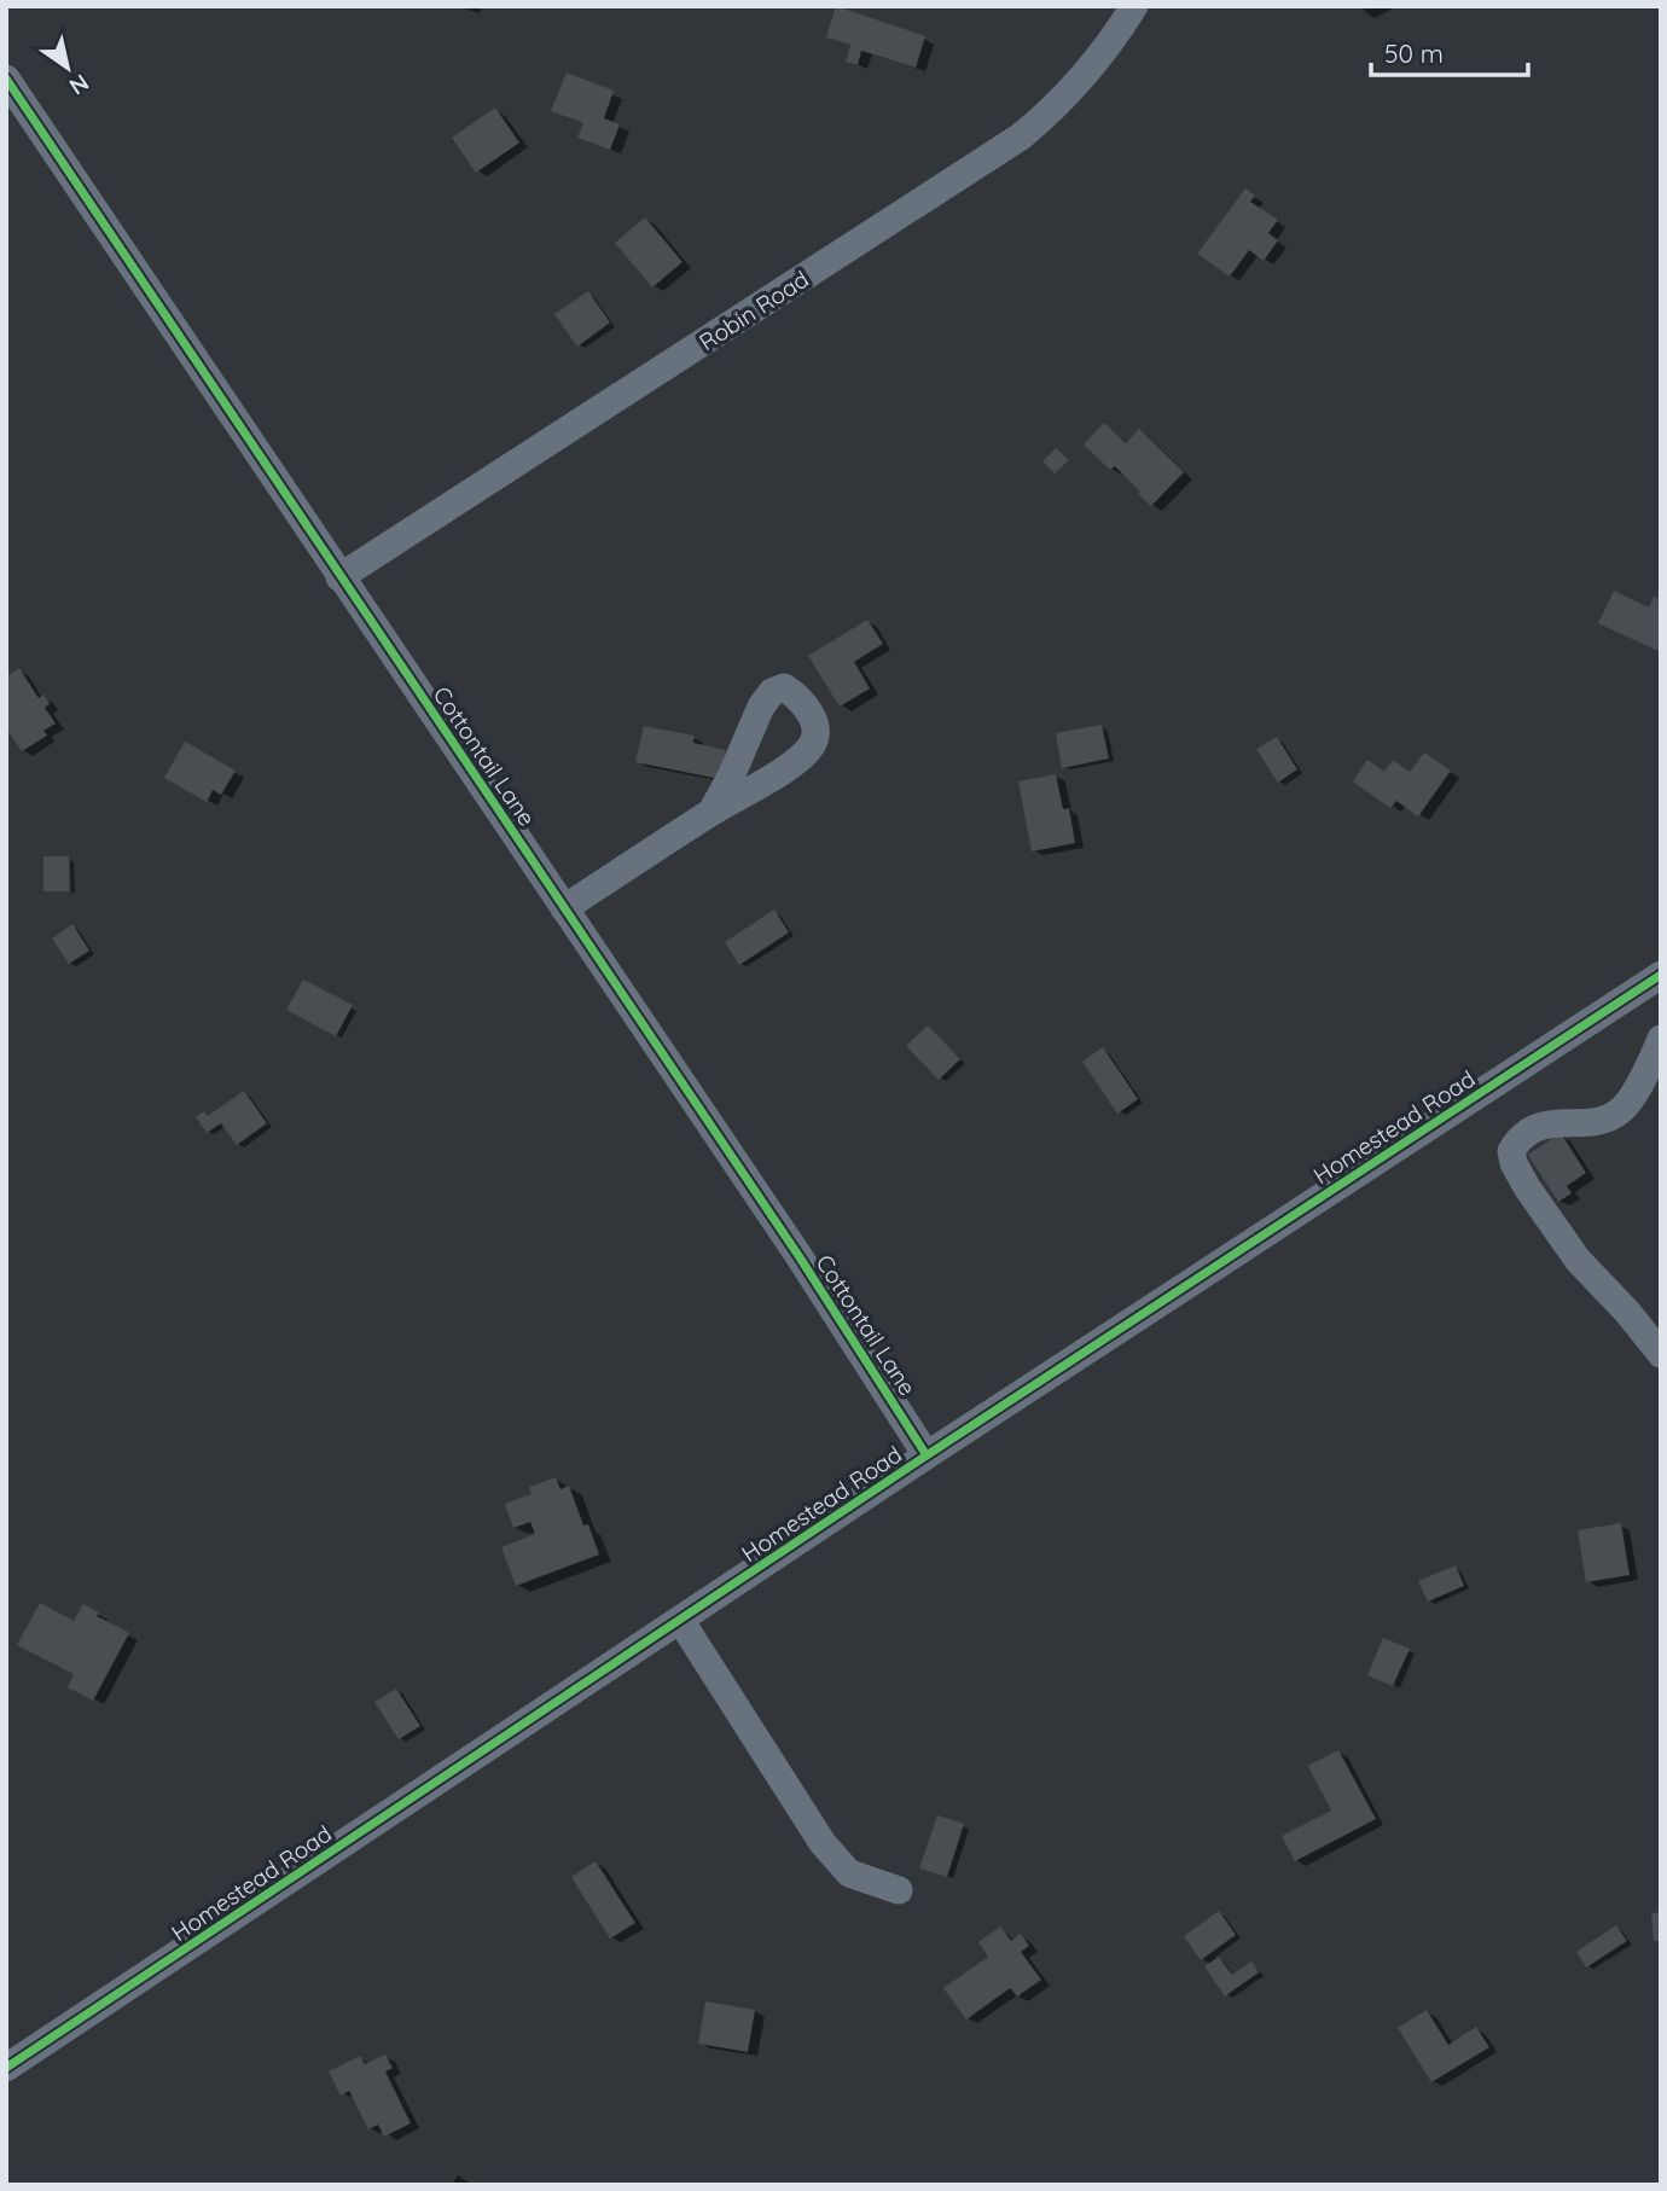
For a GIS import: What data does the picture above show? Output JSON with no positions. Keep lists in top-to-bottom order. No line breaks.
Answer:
{"streets":{"street":["Robin Road","Cottontail Lane","Homestead Road"]},"crossings":[["Robin Road","Cottontail Lane"],["Cottontail Lane","Homestead Road"]],"scale_bar":"50 m","north":"bottom right"}
